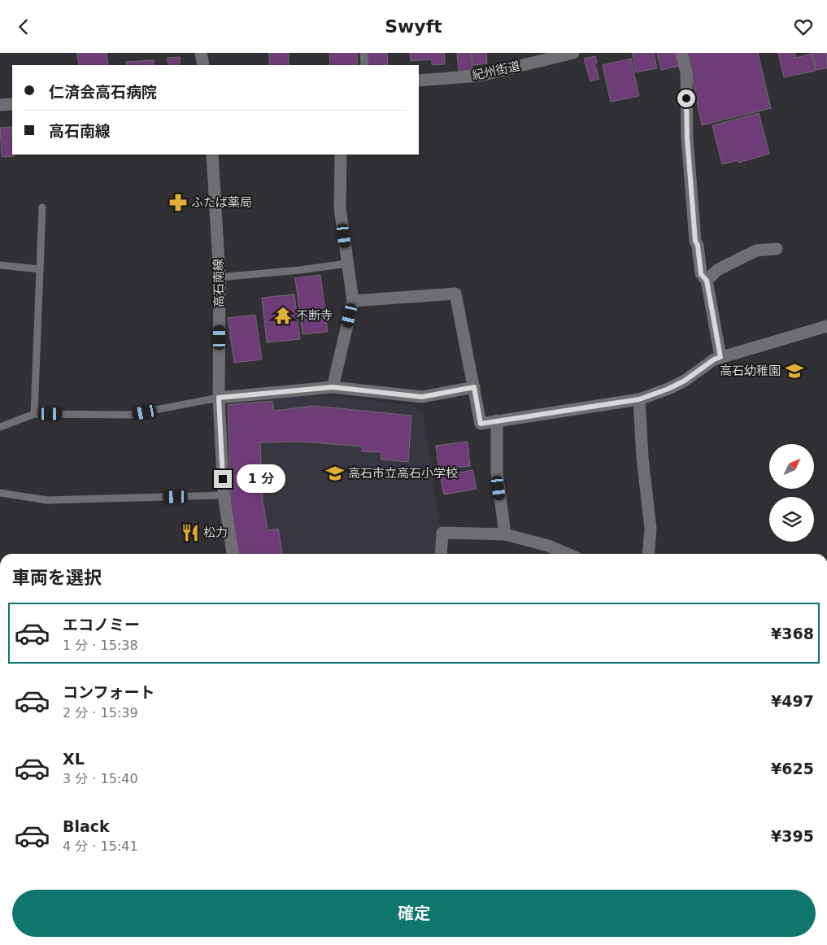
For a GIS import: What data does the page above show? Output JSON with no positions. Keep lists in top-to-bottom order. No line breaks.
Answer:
{"streets":{"street":["紀州街道","高石南線"]},"places":{"pharmacy":["ふたば薬局"],"temple":["不断寺"],"school or university":["高石幼稚園","高石市立高石小学校"],"restaurant":["松力"]},"north":"top right","page":{"header":"Swyft","banner":["仁済会高石病院","高石南線"],"bubble":"1 分","heading":"車両を選択","list":[{"name":"エコノミー","note":"1 分 · 15:38","value":"¥368"},{"name":"コンフォート","note":"2 分 · 15:39","value":"¥497"},{"name":"XL","note":"3 分 · 15:40","value":"¥625"},{"name":"Black","note":"4 分 · 15:41","value":"¥395"}],"buttons":"確定"}}
